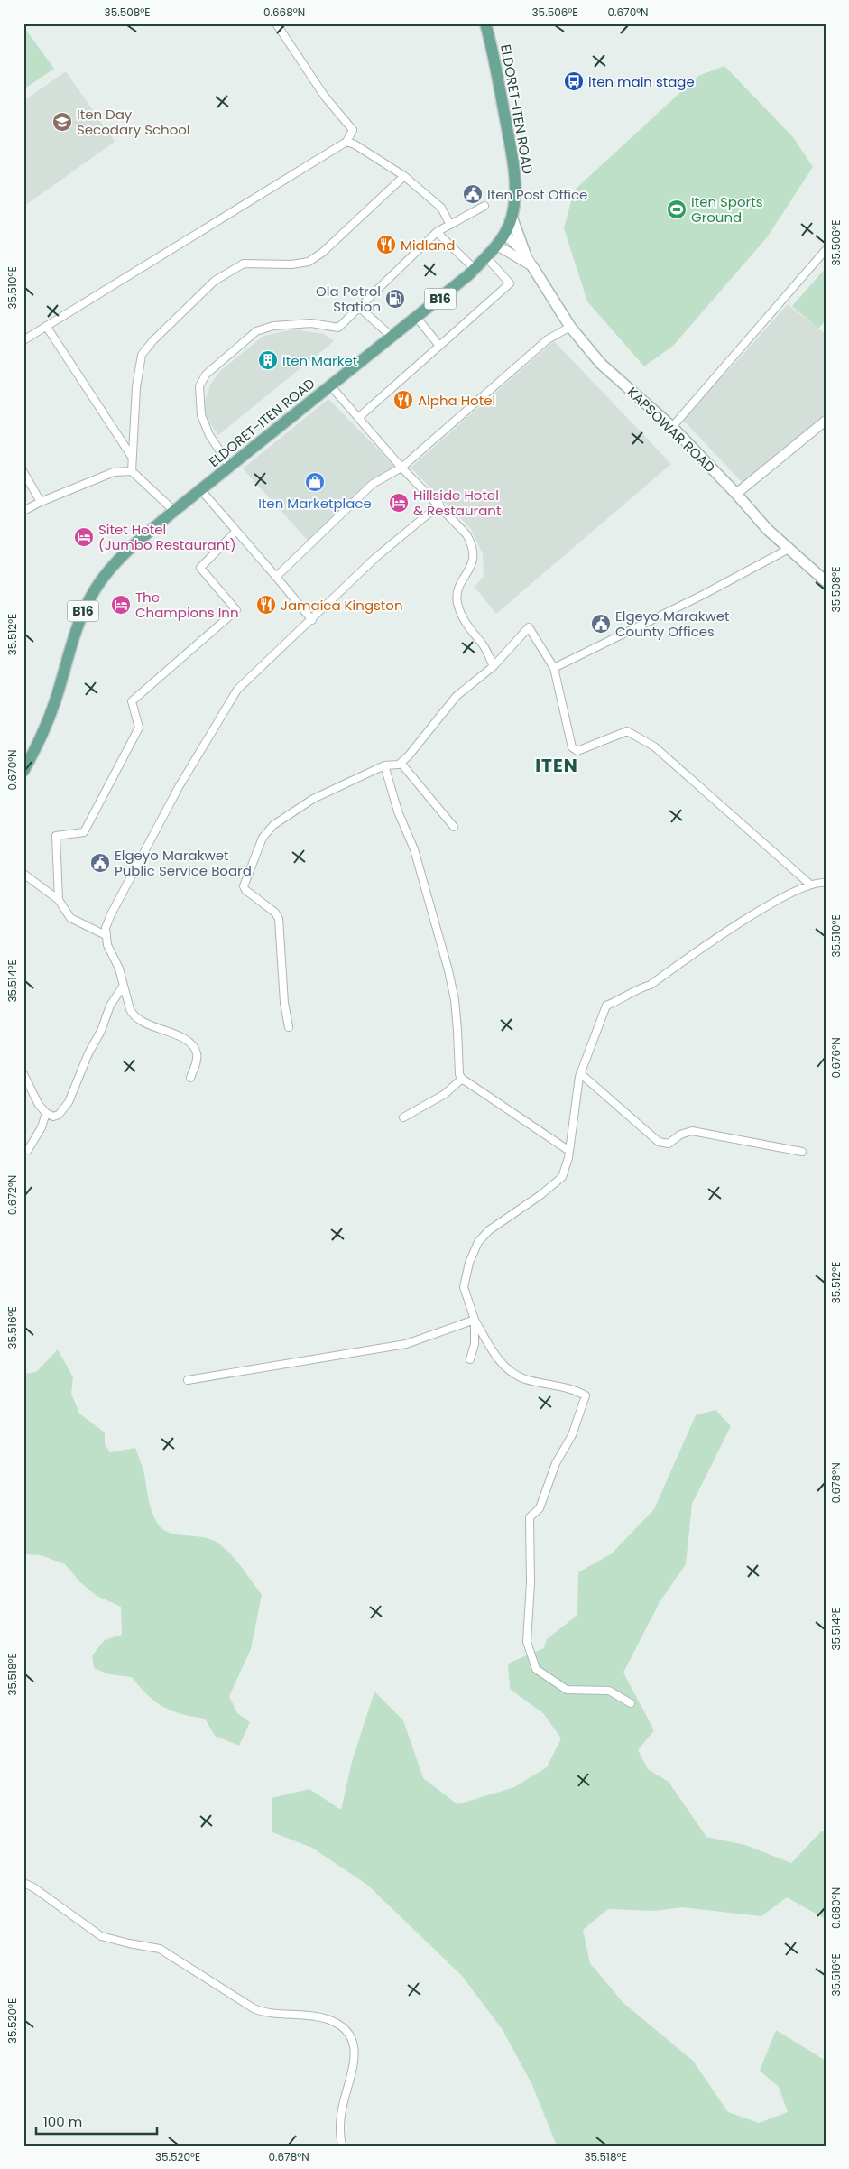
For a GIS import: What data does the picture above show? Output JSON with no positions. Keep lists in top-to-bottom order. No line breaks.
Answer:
{"streets":{"main road":["ELDORET-ITEN ROAD","B16","KAPSOWAR ROAD"]},"crossings":[["ELDORET-ITEN ROAD","B16"],["ELDORET-ITEN ROAD","KAPSOWAR ROAD"]],"districts":["ITEN"],"places":{"bus stop":["iten main stage"],"school or university":["Iten Day Secodary School"],"public building":["Iten Post Office","Elgeyo Marakwet County Offices","Elgeyo Marakwet Public Service Board"],"sports":["Iten Sports Ground"],"restaurant":["Midland","Alpha Hotel","Jamaica Kingston"],"fuel station":["Ola Petrol Station"],"building":["Iten Market"],"shop":["Iten Marketplace"],"hotel":["Hillside Hotel & Restaurant","Sitet Hotel (Jumbo Restaurant)","The Champions Inn"]},"scale_bar":"100 m","coordinates":["35.508°E","0.668°N","35.506°E","0.670°N","35.510°E","35.512°E","35.514°E","0.676°N","0.672°N","35.516°E","0.678°N","35.518°E","0.680°N","35.520°E"]}
